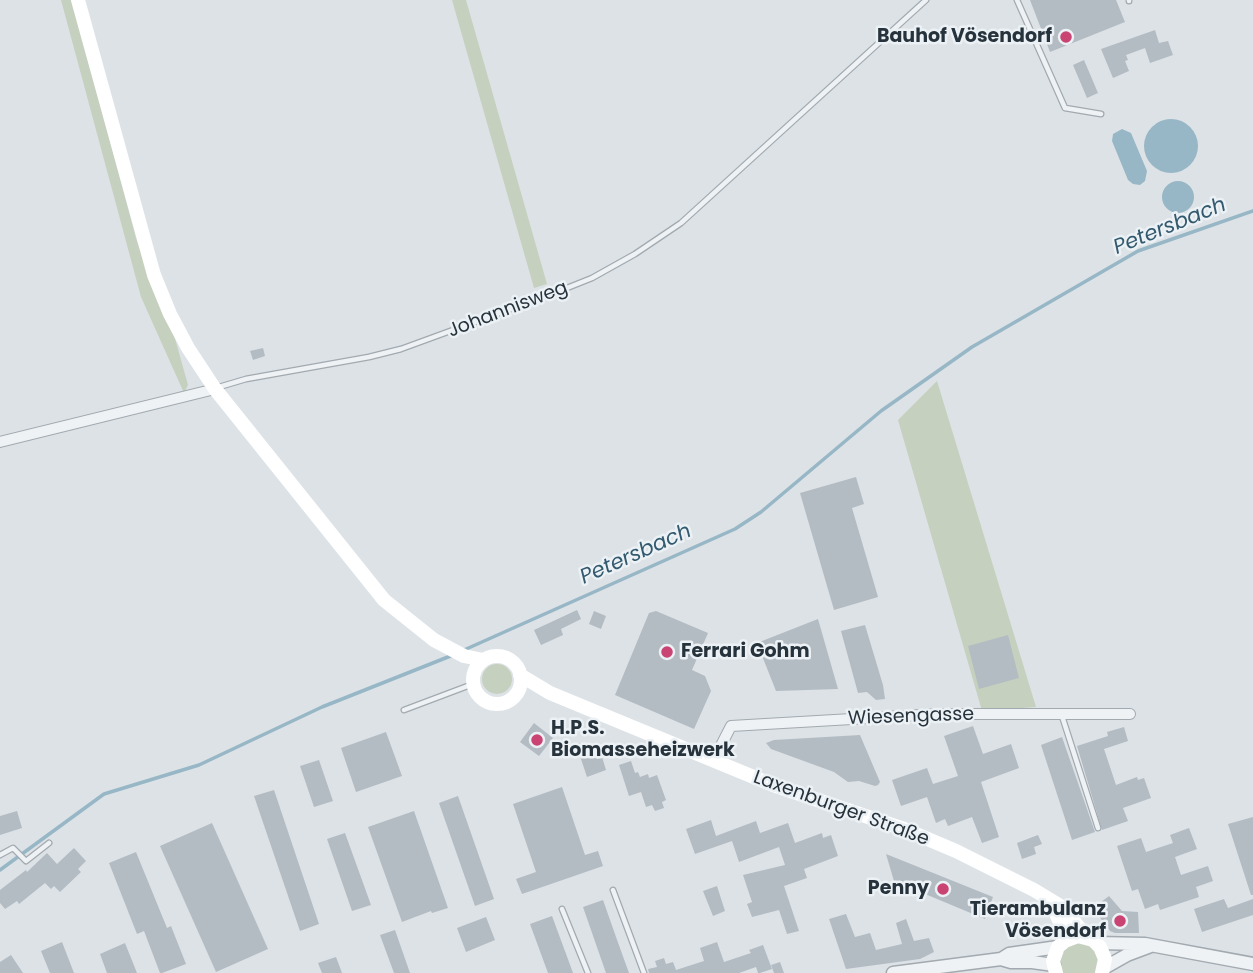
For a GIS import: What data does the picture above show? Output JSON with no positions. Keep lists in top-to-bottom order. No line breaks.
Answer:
{"streets":{"main road":["Laxenburger Straße"],"street":["Johannisweg","Wiesengasse"]},"crossings":[["Wiesengasse","Laxenburger Straße"]],"water":["Petersbach"],"places":["Bauhof Vösendorf","Ferrari Gohm","H.P.S. Biomasseheizwerk","Penny","Tierambulanz Vösendorf"]}
